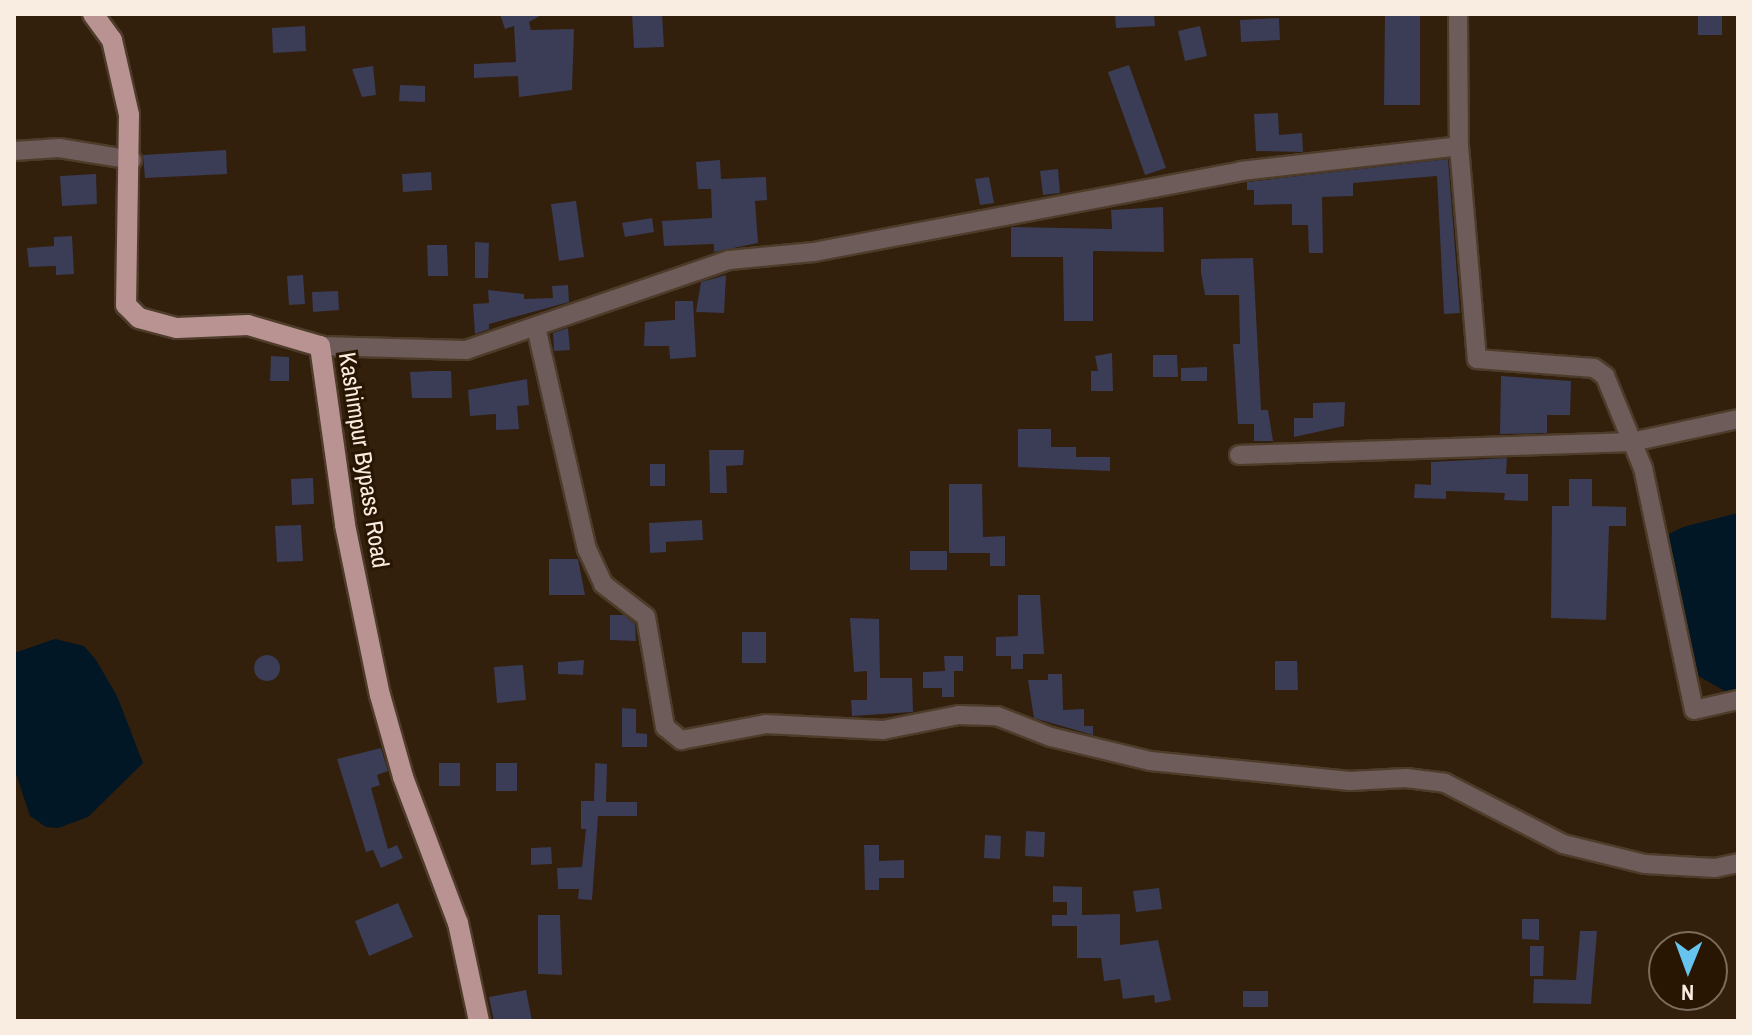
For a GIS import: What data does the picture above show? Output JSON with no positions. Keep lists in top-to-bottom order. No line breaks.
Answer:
{"streets":{"main road":["Kashimpur Bypass Road"]},"north":"bottom"}
